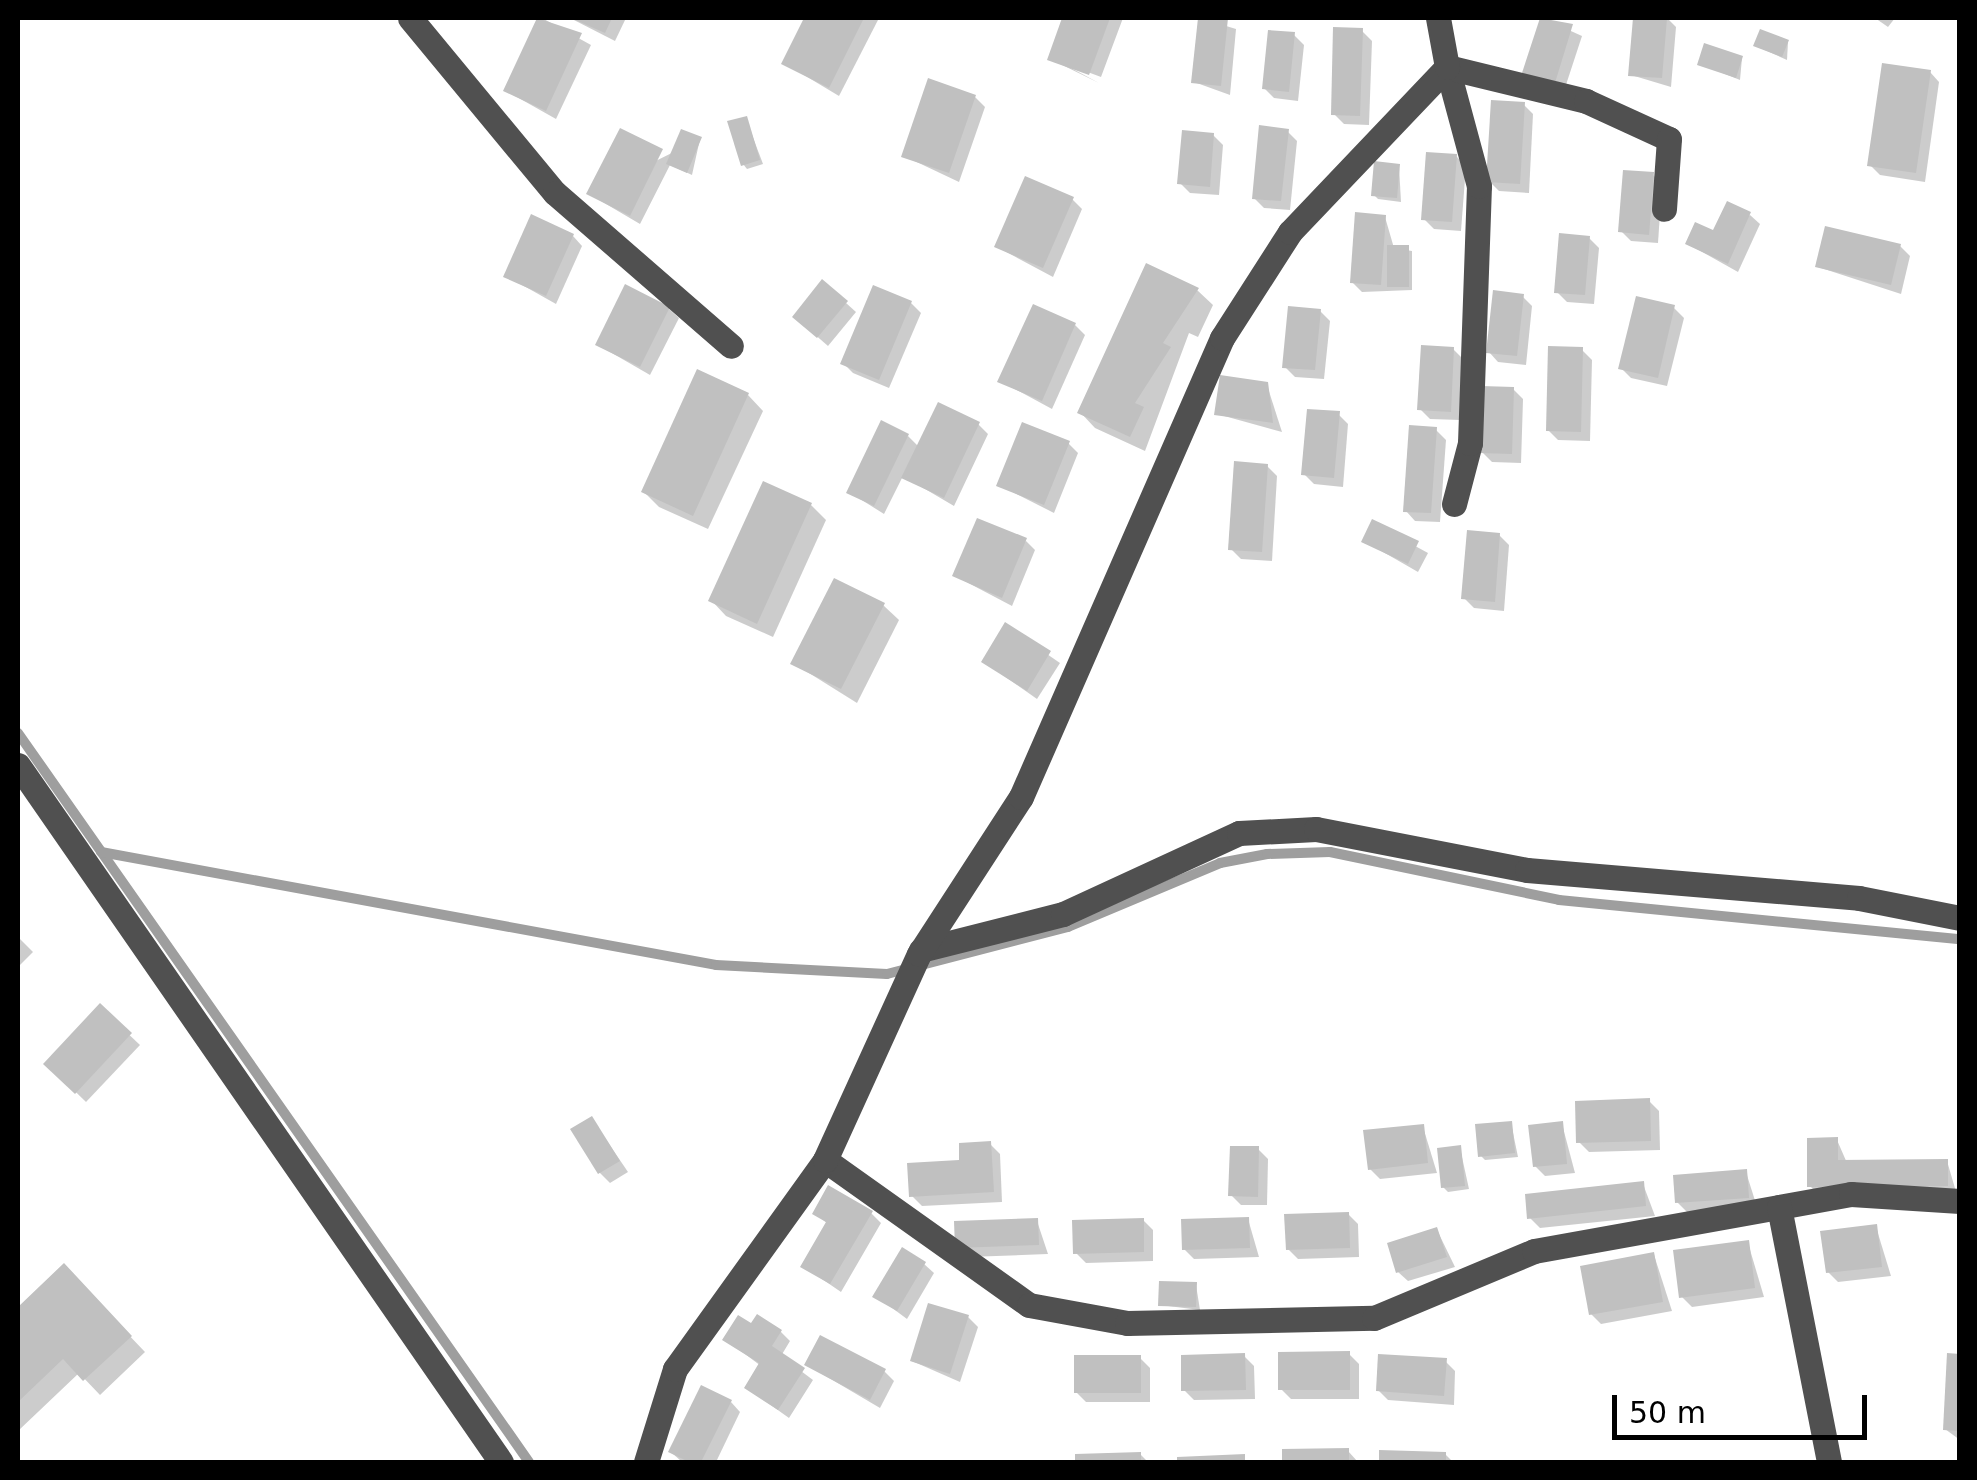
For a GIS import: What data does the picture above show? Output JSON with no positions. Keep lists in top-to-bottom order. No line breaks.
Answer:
{"scale_bar":"50 m"}
